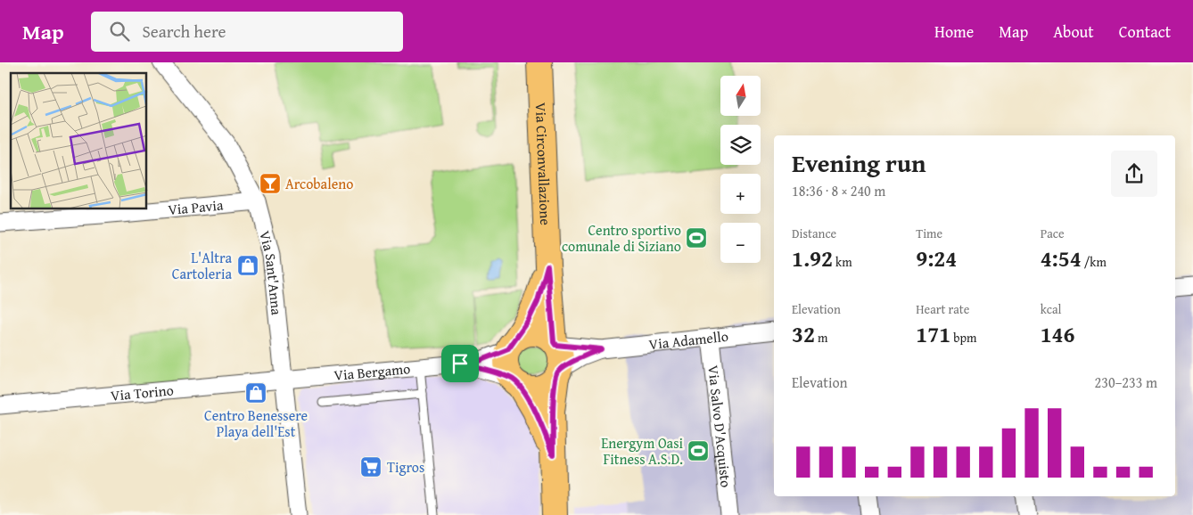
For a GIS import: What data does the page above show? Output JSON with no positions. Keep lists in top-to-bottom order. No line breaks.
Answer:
{"streets":{"main road":["Via Circonvallazione"],"street":["Via Pavia","Via Sant'Anna","Via Adamello","Via Bergamo","Via Torino","Via Salvo D'Acquisto"]},"crossings":[["Via Circonvallazione","Via Bergamo"],["Via Pavia","Via Sant'Anna"],["Via Sant'Anna","Via Bergamo"],["Via Sant'Anna","Via Torino"],["Via Adamello","Via Salvo D'Acquisto"],["Via Bergamo","Via Torino"]],"places":{"bar":["Arcobaleno"],"sports":["Centro sportivo comunale di Siziano","Energym Oasi Fitness A.S.D."],"shop":["L'Altra Cartoleria","Centro Benessere Playa dell'Est"],"supermarket":["Tigros"]},"north":"top","page":{"header":"Map","search":"Search here","nav":["Home","Map","About","Contact"],"map_buttons":["+","−"],"heading":["Evening run","18:36 · 8 × 240 m"],"stats":[["Distance","1.92 km"],["Time","9:24"],["Pace","4:54 /km"],["Elevation","32 m"],["Heart rate","171 bpm"],["kcal","146"]],"chart":["Elevation","230–233 m"]}}
